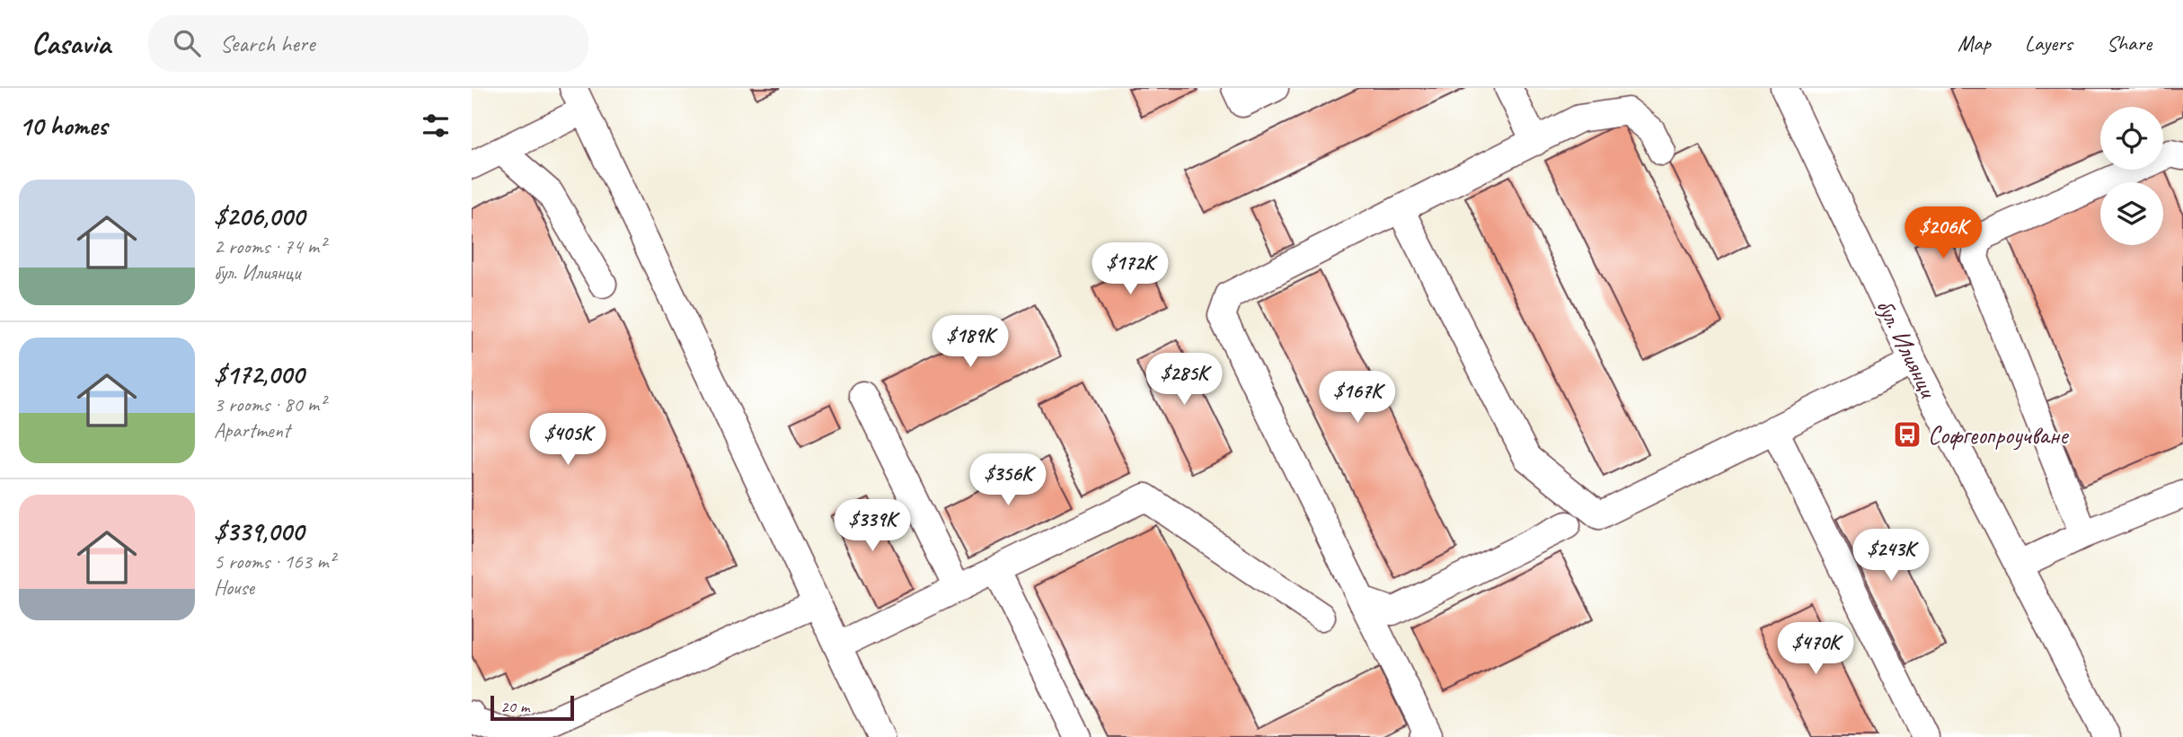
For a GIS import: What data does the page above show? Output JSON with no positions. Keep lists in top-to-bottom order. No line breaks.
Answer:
{"streets":{"street":["бул. Илиянци"]},"places":{"bus stop":["Софгеопроучване"]},"scale_bar":"20 m","page":{"header":"Casavia","search":"Search here","nav":["Map","Layers","Share"],"heading":"10 homes","list":[{"name":"$206,000","note":"2 rooms · 74 m² · бул. Илиянци"},{"name":"$172,000","note":"3 rooms · 80 m² · Apartment"},{"name":"$339,000","note":"5 rooms · 163 m² · House"}],"price":["$206K","$172K","$189K","$285K","$167K","$405K","$356K","$339K","$243K","$470K"],"scale":"20 m"}}
